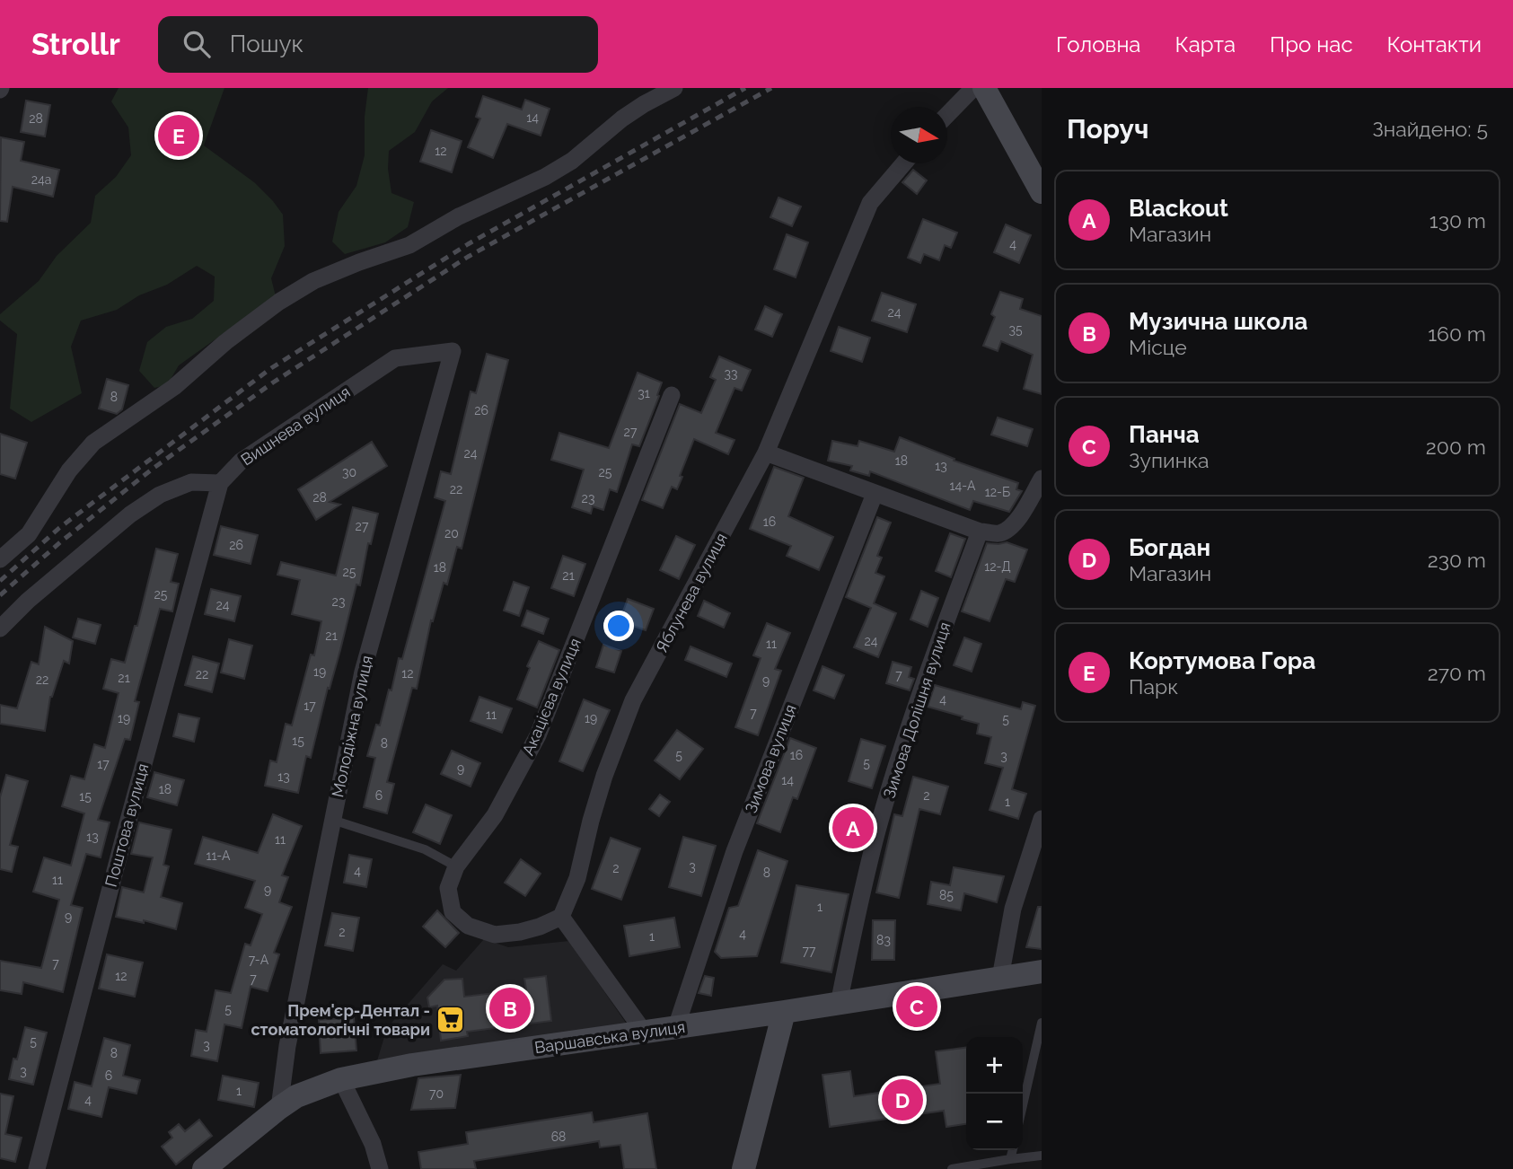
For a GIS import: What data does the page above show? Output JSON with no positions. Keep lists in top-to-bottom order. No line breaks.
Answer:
{"streets":{"street":["Вишнева вулиця","Яблунева вулиця","Акацієва вулиця","Зимова Долішня вулиця","Молодіжна вулиця","Зимова вулиця","Поштова вулиця","Варшавська вулиця"]},"crossings":[["Вишнева вулиця","Молодіжна вулиця"],["Вишнева вулиця","Поштова вулиця"],["Яблунева вулиця","Акацієва вулиця"],["Зимова Долішня вулиця","Варшавська вулиця"],["Молодіжна вулиця","Варшавська вулиця"],["Зимова вулиця","Варшавська вулиця"]],"places":{"supermarket":["Прем'єр-Дентал - стоматологічні товари"]},"house_numbers":["14","28","12","24а","4","24","35","33","31","8","26","27","24","18","13","30","25","14-А","22","12-Б","28","23","16","27","20","26","12-Д","18","25","21","25","23","24","21","24","11","19","12","22","7","21","22","9","4","17","7","11","19","19","5","15","8","5","16","3","5","17","9","13","14","18","6","2","15","1","13","11","11-А","3","2","4","8","11","9","85","1","9","2","4","1","83","77","7-А","7","12","7","5","5","3","8","3","6","1","70","4","68"],"north":"right","page":{"header":"Strollr","search":"Пошук","nav":["Головна","Карта","Про нас","Контакти"],"heading":["Поруч","Знайдено: 5"],"pins":["E","A","C","B","D"],"list":[{"mark":"A","name":"Blackout","note":"Магазин","value":"130 m"},{"mark":"B","name":"Музична школа","note":"Місце","value":"160 m"},{"mark":"C","name":"Панча","note":"Зупинка","value":"200 m"},{"mark":"D","name":"Богдан","note":"Магазин","value":"230 m"},{"mark":"E","name":"Кортумова Гора","note":"Парк","value":"270 m"}],"map_buttons":["+","−"]}}
